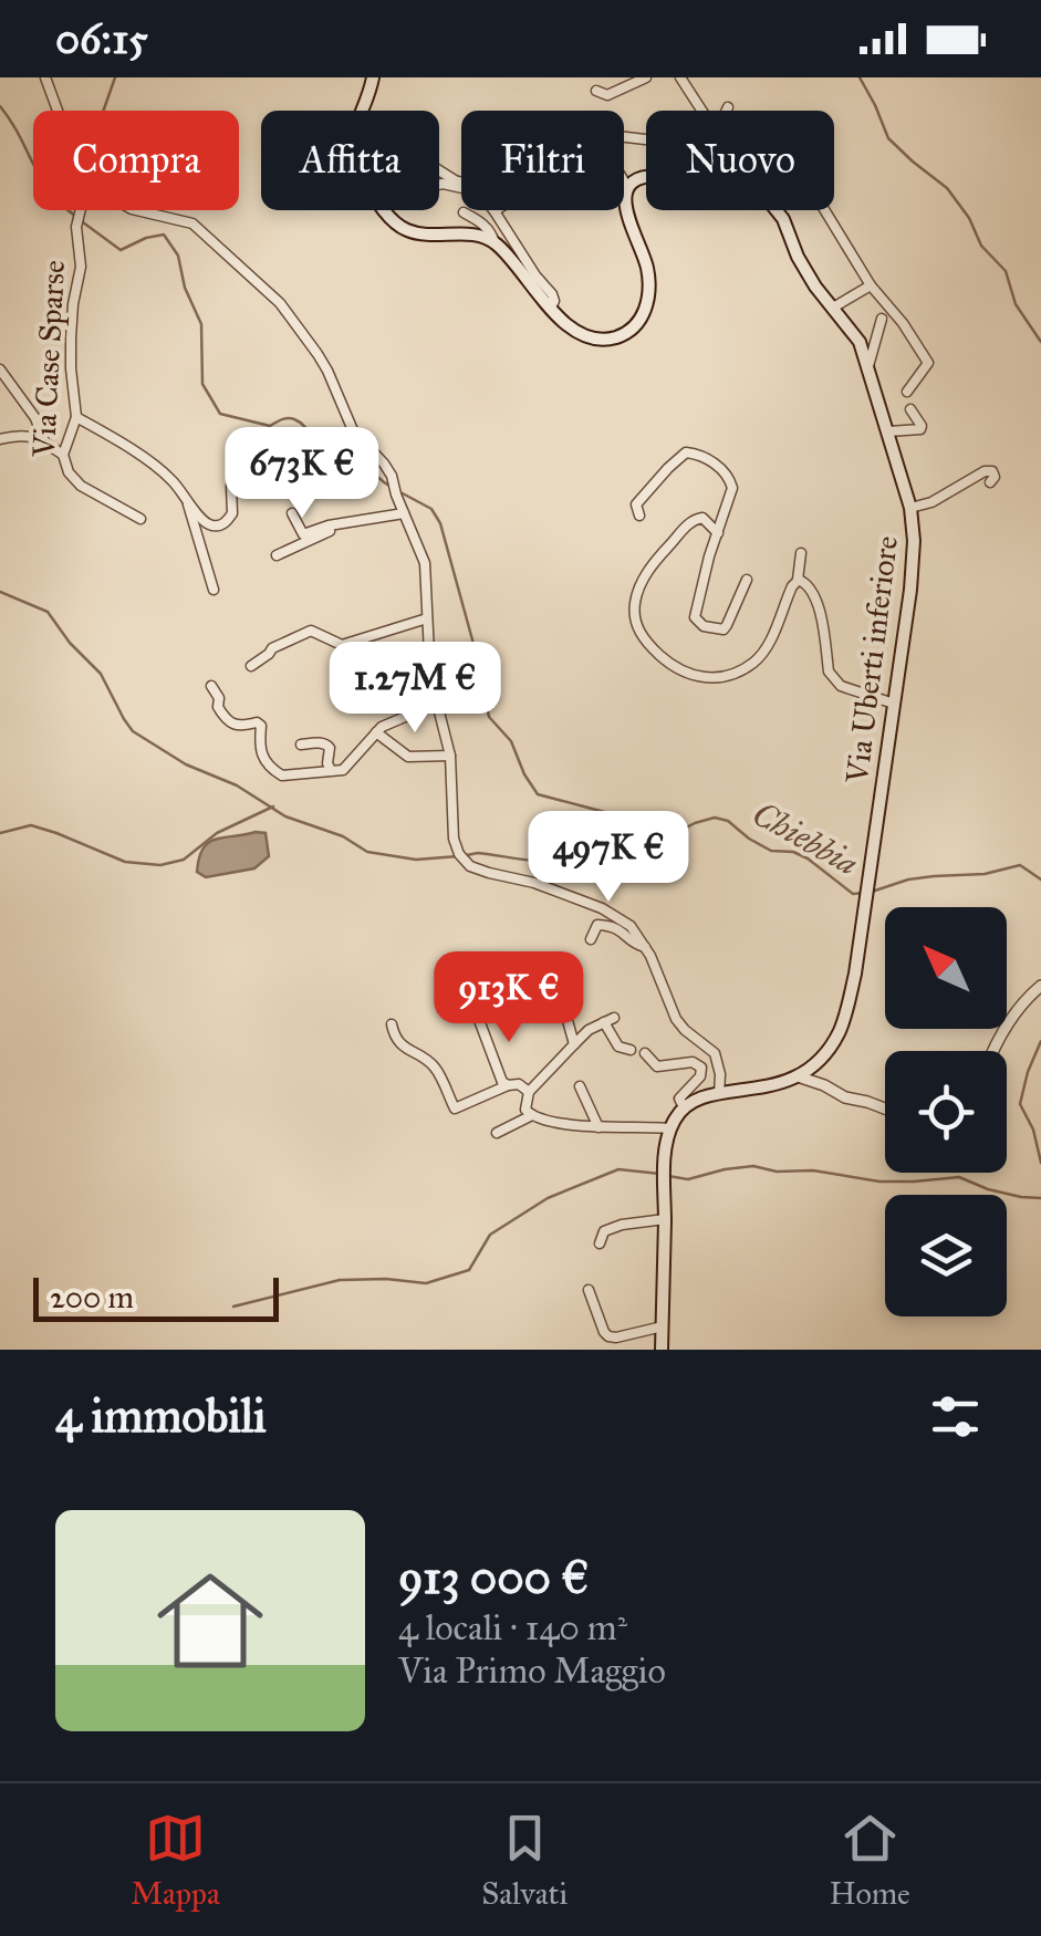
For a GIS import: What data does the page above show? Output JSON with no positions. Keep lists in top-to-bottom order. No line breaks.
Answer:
{"streets":{"main road":["Via Uberti inferiore"],"street":["Via Case Sparse"]},"water":["Chiebbia"],"scale_bar":"200 m","north":"top left","page":{"status":"06:15","chip":["Compra","Affitta","Filtri","Nuovo"],"price":["673K €","1.27M €","497K €","913K €"],"scale":"200 m","heading":"4 immobili","list":[{"name":"913 000 €","note":"4 locali · 140 m² · Via Primo Maggio"}],"tabs":["Mappa","Salvati","Home"]}}
